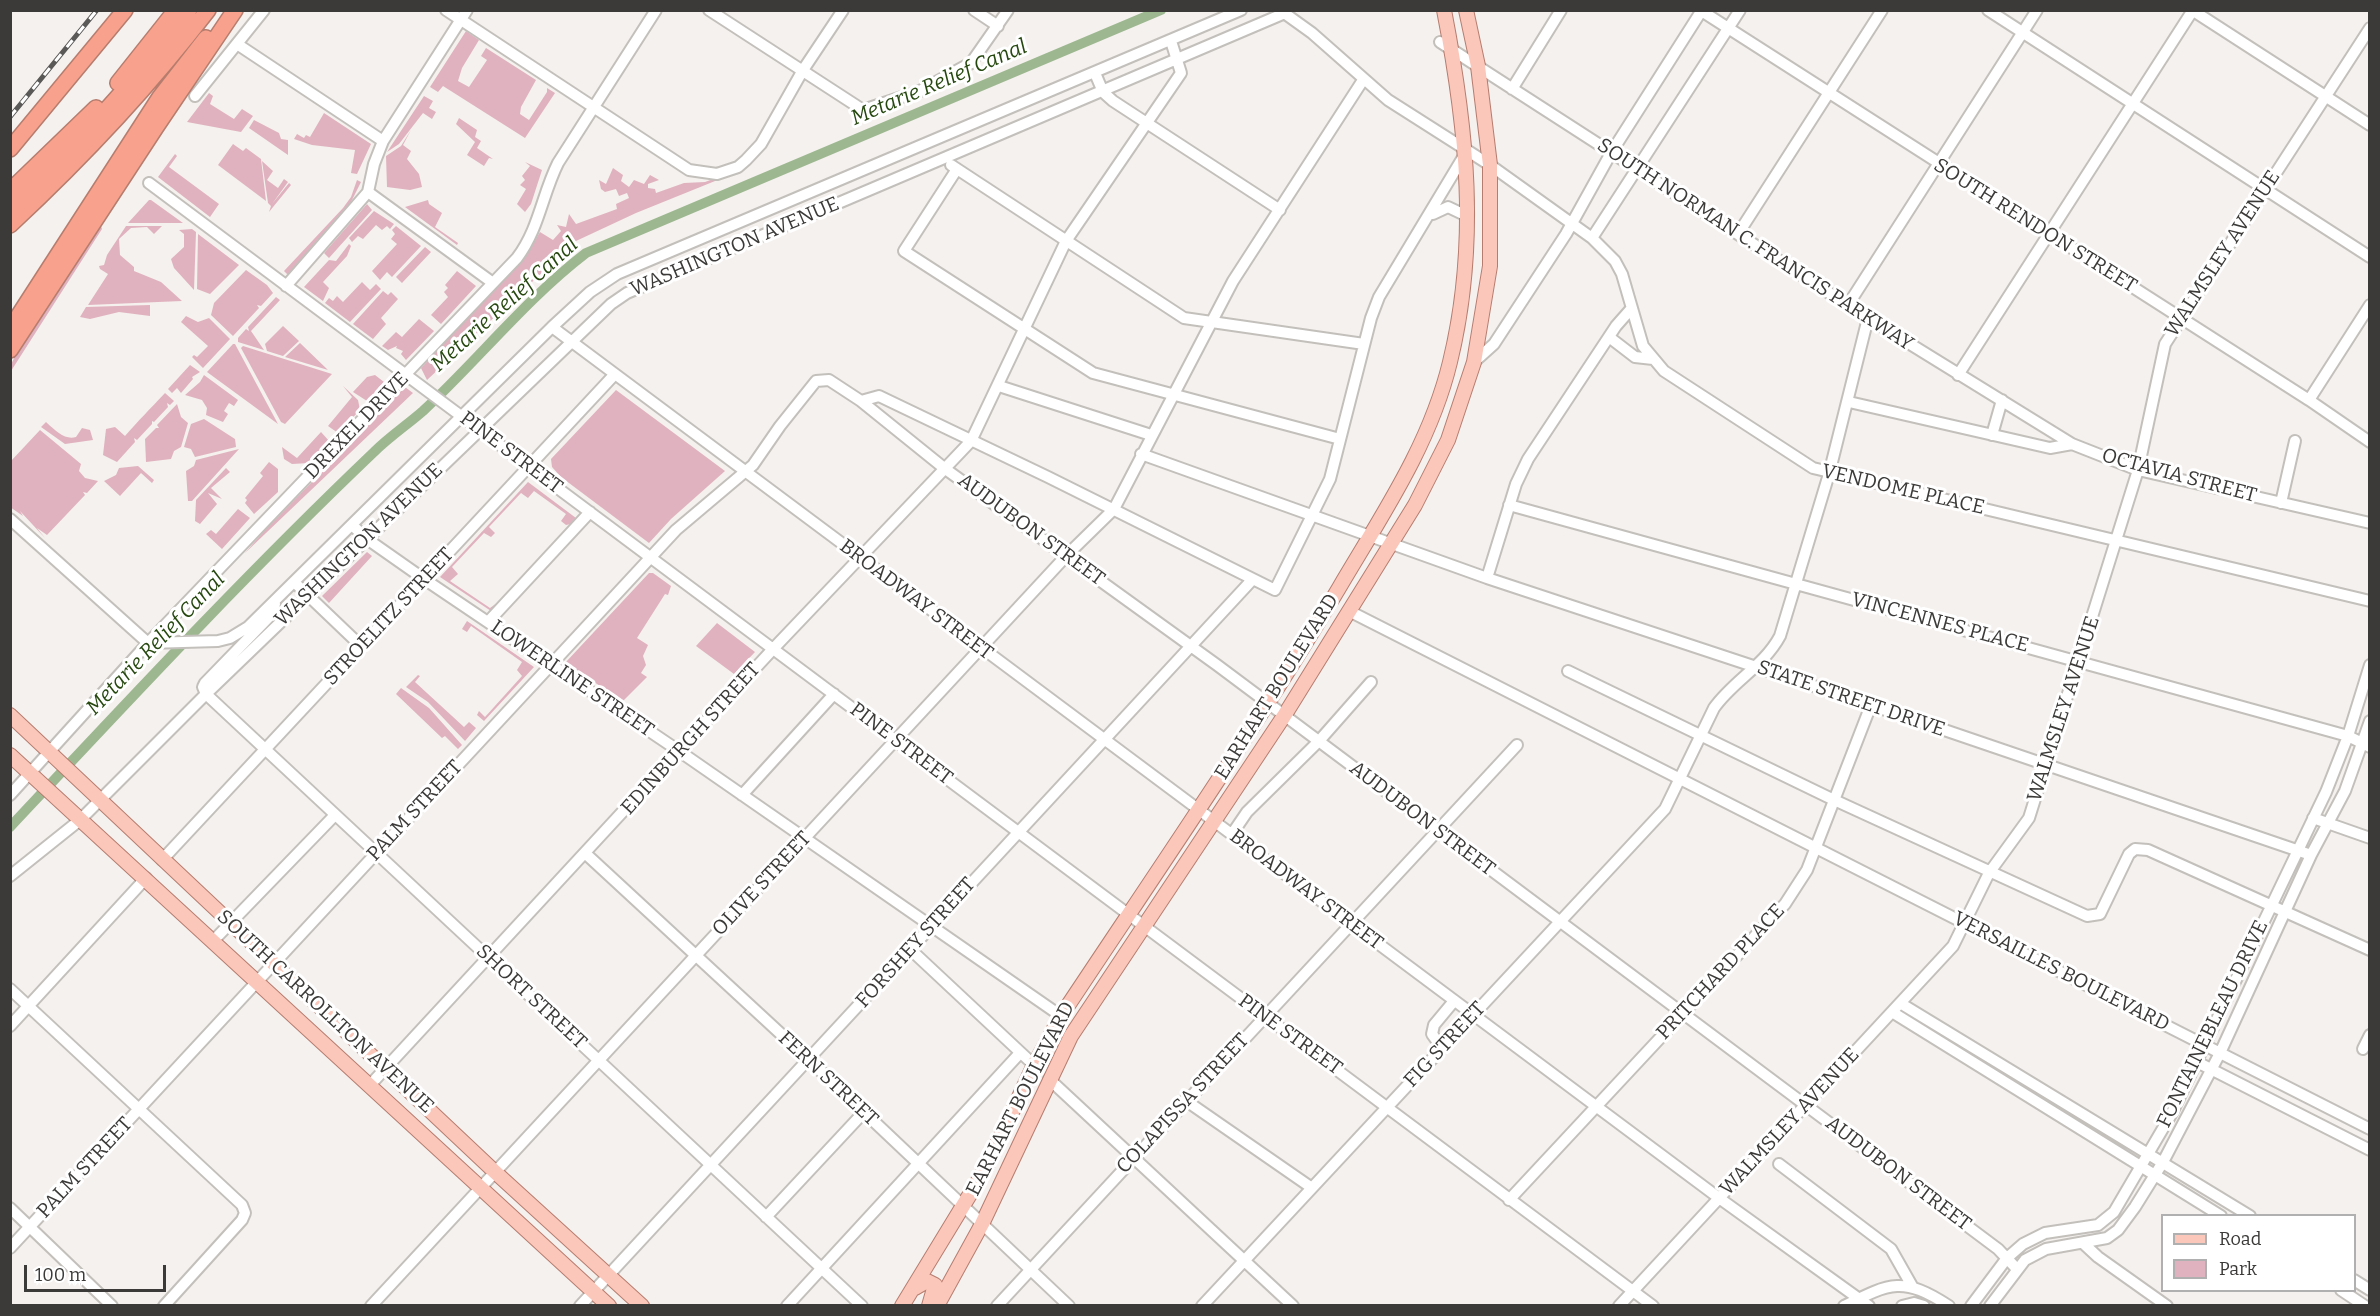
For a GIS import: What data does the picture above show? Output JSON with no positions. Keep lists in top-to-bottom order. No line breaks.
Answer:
{"streets":{"main road":["EARHART BOULEVARD","SOUTH CARROLLTON AVENUE"],"street":["SOUTH RENDON STREET","SOUTH NORMAN C. FRANCIS PARKWAY","WASHINGTON AVENUE","WALMSLEY AVENUE","DREXEL DRIVE","PINE STREET","OCTAVIA STREET","VENDOME PLACE","AUDUBON STREET","BROADWAY STREET","STROELITZ STREET","VINCENNES PLACE","LOWERLINE STREET","STATE STREET DRIVE","EDINBURGH STREET","PALM STREET","OLIVE STREET","FORSHEY STREET","PRITCHARD PLACE","VERSAILLES BOULEVARD","SHORT STREET","FONTAINEBLEAU DRIVE","FIG STREET","FERN STREET","COLAPISSA STREET"]},"crossings":[["SOUTH RENDON STREET","WALMSLEY AVENUE"],["SOUTH NORMAN C. FRANCIS PARKWAY","OCTAVIA STREET"],["SOUTH NORMAN C. FRANCIS PARKWAY","EARHART BOULEVARD"],["SOUTH NORMAN C. FRANCIS PARKWAY","FIG STREET"],["WASHINGTON AVENUE","PINE STREET"],["WASHINGTON AVENUE","BROADWAY STREET"],["WASHINGTON AVENUE","LOWERLINE STREET"],["WASHINGTON AVENUE","EDINBURGH STREET"],["WASHINGTON AVENUE","SHORT STREET"],["WASHINGTON AVENUE","SOUTH CARROLLTON AVENUE"],["WALMSLEY AVENUE","PINE STREET"],["WALMSLEY AVENUE","OCTAVIA STREET"],["WALMSLEY AVENUE","VENDOME PLACE"],["WALMSLEY AVENUE","AUDUBON STREET"],["WALMSLEY AVENUE","BROADWAY STREET"],["WALMSLEY AVENUE","VINCENNES PLACE"],["WALMSLEY AVENUE","STATE STREET DRIVE"],["WALMSLEY AVENUE","VERSAILLES BOULEVARD"],["DREXEL DRIVE","PINE STREET"],["DREXEL DRIVE","SOUTH CARROLLTON AVENUE"],["PINE STREET","STROELITZ STREET"],["PINE STREET","EARHART BOULEVARD"],["PINE STREET","EDINBURGH STREET"],["PINE STREET","PALM STREET"],["PINE STREET","OLIVE STREET"],["PINE STREET","FORSHEY STREET"],["PINE STREET","PRITCHARD PLACE"],["PINE STREET","FIG STREET"],["PINE STREET","COLAPISSA STREET"],["OCTAVIA STREET","FIG STREET"],["VENDOME PLACE","EARHART BOULEVARD"],["VENDOME PLACE","FIG STREET"],["AUDUBON STREET","EARHART BOULEVARD"],["AUDUBON STREET","EDINBURGH STREET"],["AUDUBON STREET","PALM STREET"],["AUDUBON STREET","OLIVE STREET"],["AUDUBON STREET","FORSHEY STREET"],["AUDUBON STREET","PRITCHARD PLACE"],["AUDUBON STREET","FONTAINEBLEAU DRIVE"],["AUDUBON STREET","FIG STREET"],["AUDUBON STREET","COLAPISSA STREET"],["BROADWAY STREET","STROELITZ STREET"],["BROADWAY STREET","EARHART BOULEVARD"],["BROADWAY STREET","EDINBURGH STREET"],["BROADWAY STREET","PALM STREET"],["BROADWAY STREET","OLIVE STREET"],["BROADWAY STREET","FORSHEY STREET"],["BROADWAY STREET","PRITCHARD PLACE"],["BROADWAY STREET","FIG STREET"],["BROADWAY STREET","COLAPISSA STREET"],["STROELITZ STREET","LOWERLINE STREET"],["STROELITZ STREET","SHORT STREET"],["STROELITZ STREET","SOUTH CARROLLTON AVENUE"],["VINCENNES PLACE","FONTAINEBLEAU DRIVE"],["VINCENNES PLACE","FIG STREET"],["LOWERLINE STREET","EARHART BOULEVARD"],["LOWERLINE STREET","EDINBURGH STREET"],["LOWERLINE STREET","PALM STREET"],["LOWERLINE STREET","OLIVE STREET"],["LOWERLINE STREET","FORSHEY STREET"],["EARHART BOULEVARD","STATE STREET DRIVE"],["EARHART BOULEVARD","VERSAILLES BOULEVARD"],["EARHART BOULEVARD","FERN STREET"],["STATE STREET DRIVE","OLIVE STREET"],["STATE STREET DRIVE","PRITCHARD PLACE"],["STATE STREET DRIVE","FONTAINEBLEAU DRIVE"],["STATE STREET DRIVE","FIG STREET"],["EDINBURGH STREET","SHORT STREET"],["EDINBURGH STREET","SOUTH CARROLLTON AVENUE"],["EDINBURGH STREET","FERN STREET"],["PALM STREET","SHORT STREET"],["PALM STREET","SOUTH CARROLLTON AVENUE"],["OLIVE STREET","SHORT STREET"],["OLIVE STREET","SOUTH CARROLLTON AVENUE"],["OLIVE STREET","FERN STREET"],["FORSHEY STREET","SHORT STREET"],["FORSHEY STREET","SOUTH CARROLLTON AVENUE"],["FORSHEY STREET","FERN STREET"],["PRITCHARD PLACE","VERSAILLES BOULEVARD"],["VERSAILLES BOULEVARD","FONTAINEBLEAU DRIVE"],["VERSAILLES BOULEVARD","FIG STREET"],["FERN STREET","COLAPISSA STREET"]],"water":["Metarie Relief Canal"],"legend":["Road","Park"],"scale_bar":"100 m"}
